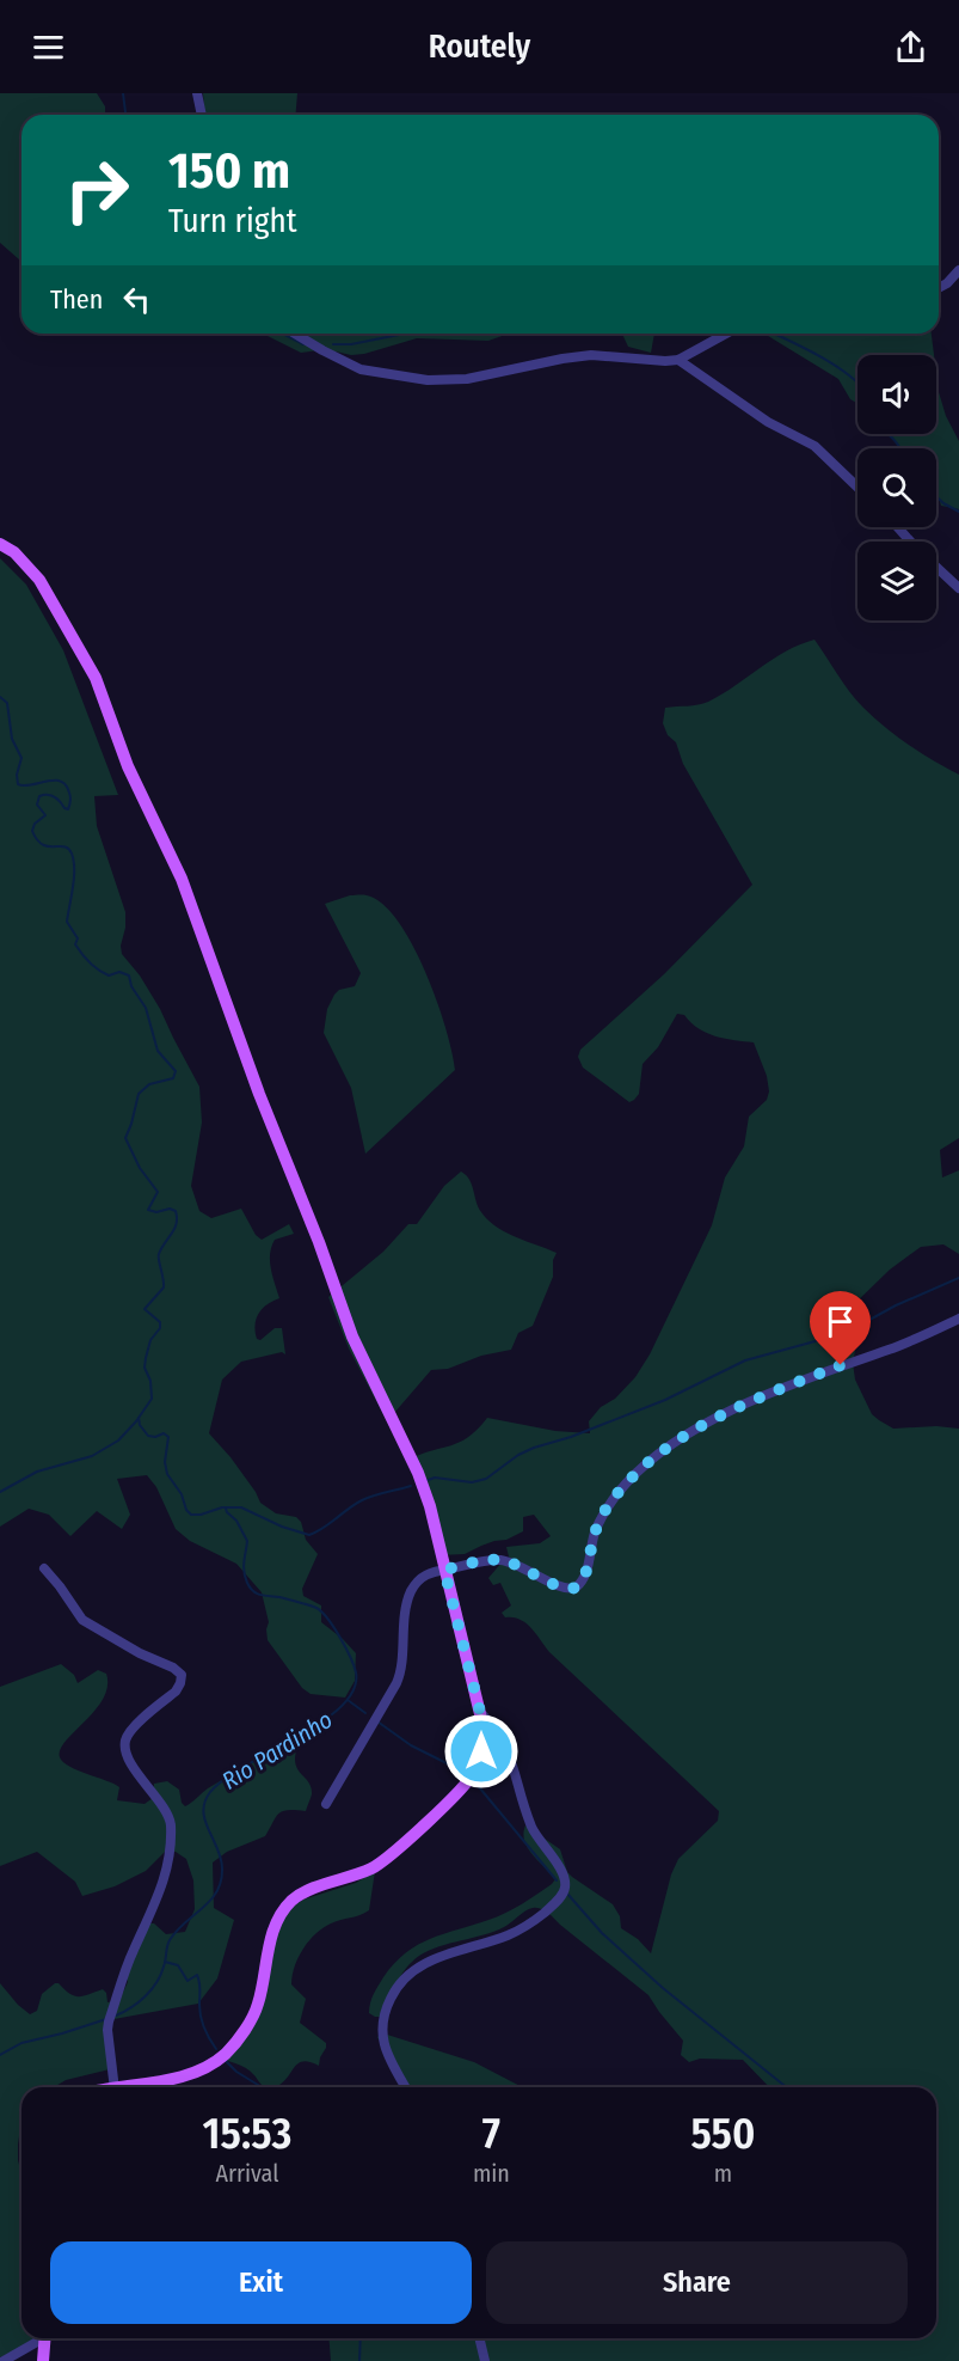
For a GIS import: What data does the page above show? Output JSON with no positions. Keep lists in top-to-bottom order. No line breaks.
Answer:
{"water":["Rio Pardinho"],"page":{"header":"Routely","turn":["150 m","Turn right"],"then":"Then","eta":["15:53","Arrival","7","min","550","m"],"buttons":["Exit","Share"]}}
